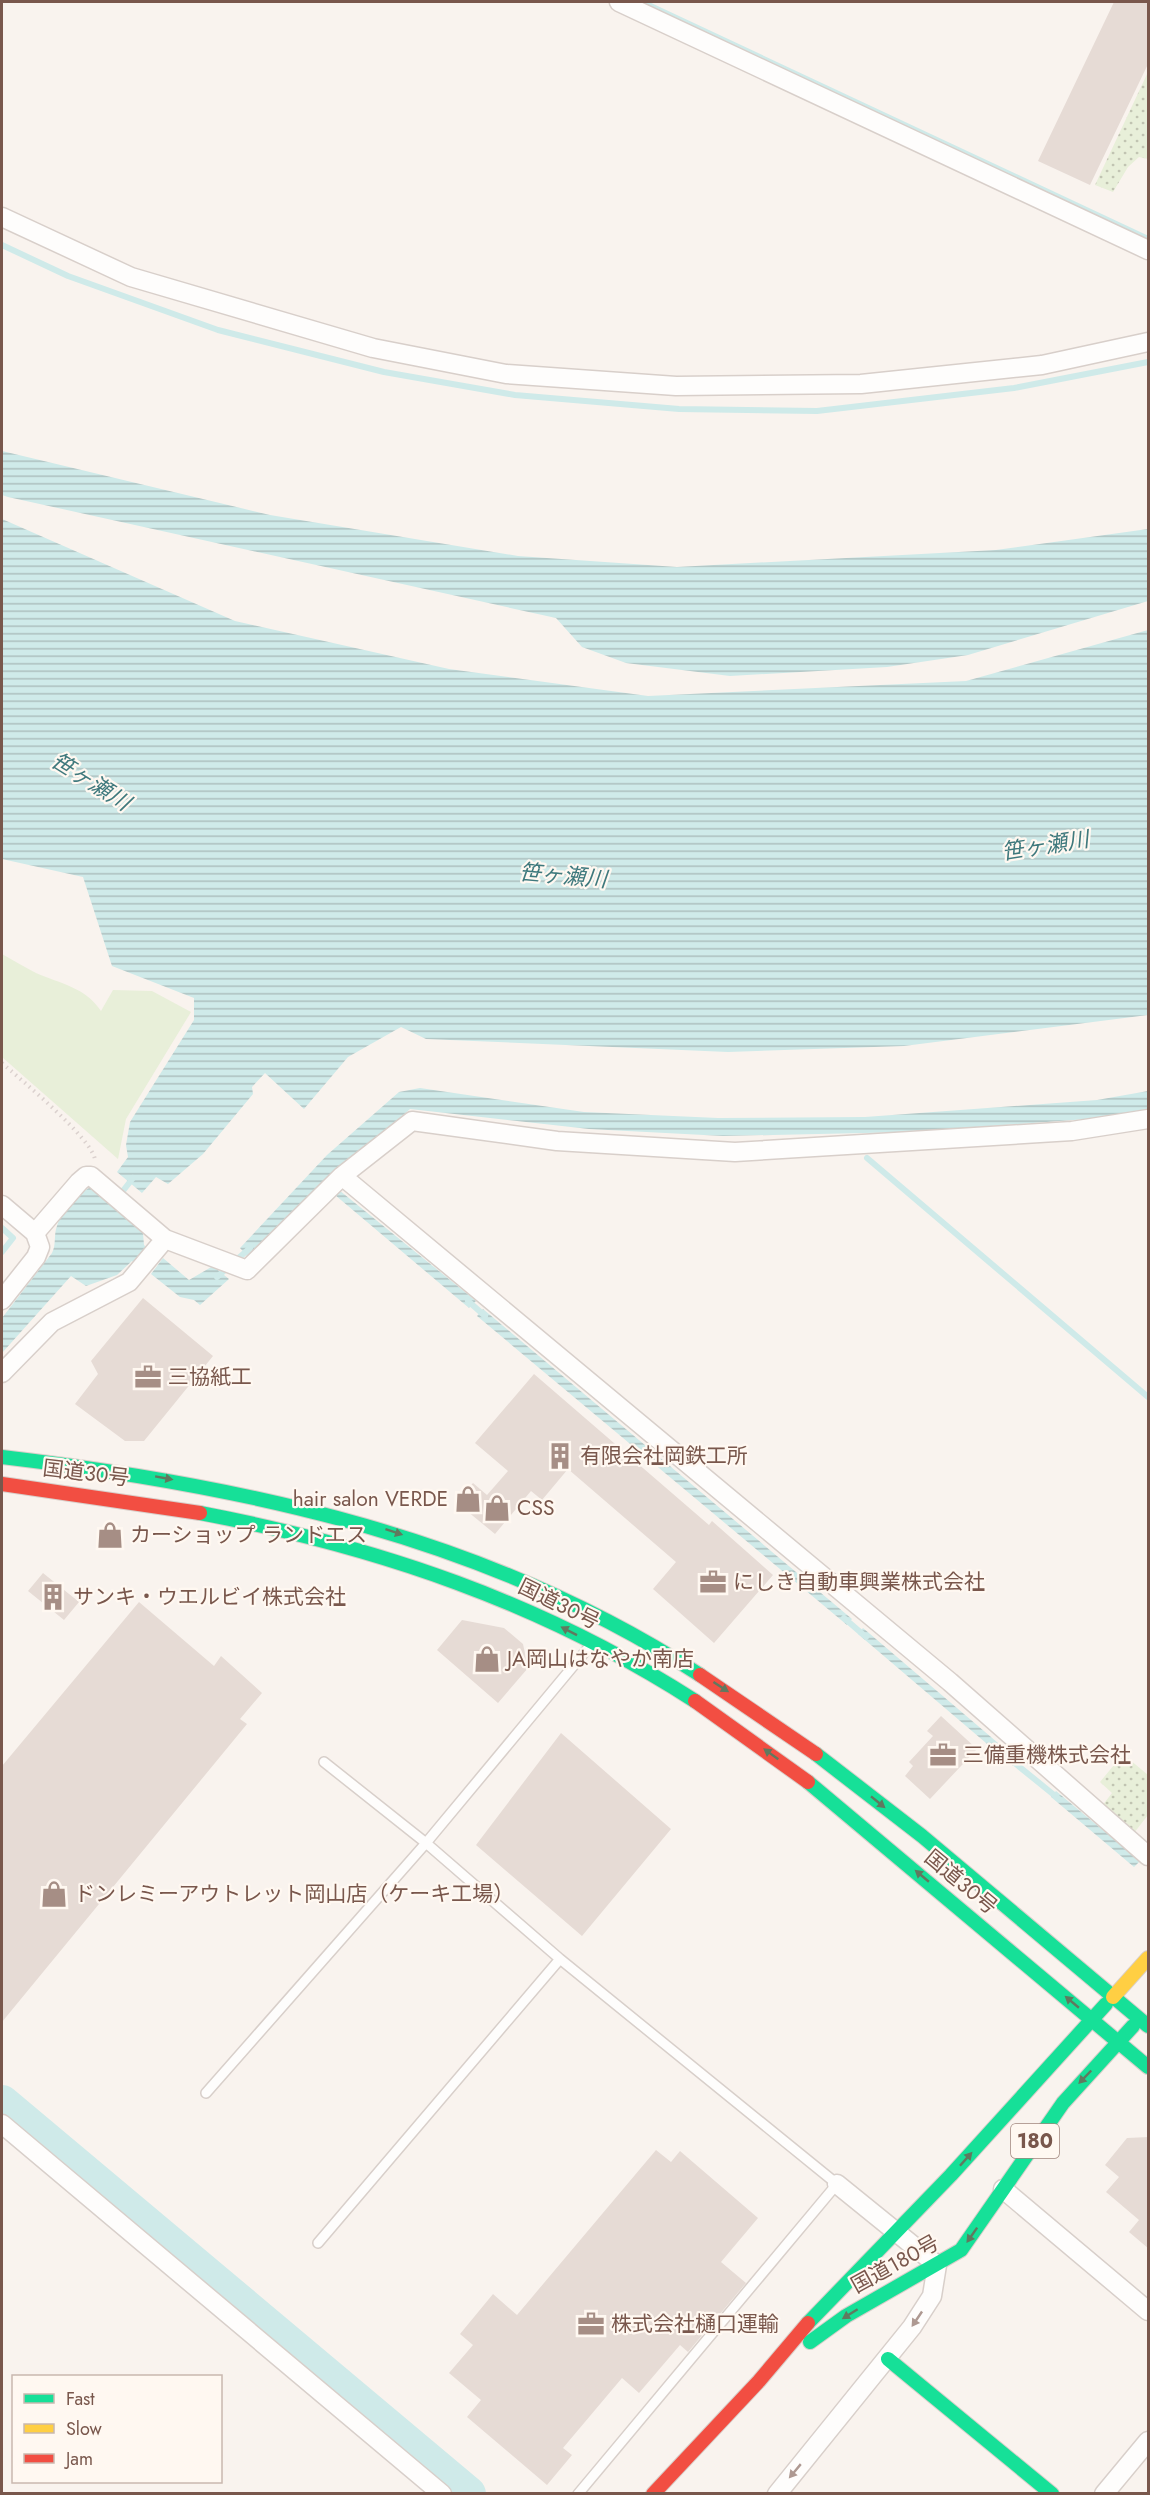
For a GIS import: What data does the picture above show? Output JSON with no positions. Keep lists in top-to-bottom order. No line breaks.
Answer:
{"streets":{"main road":["国道30号","180","国道180号"]},"crossings":[["国道30号","国道180号"]],"water":["笹ヶ瀬川"],"places":{"office":["三協紙工","にしき自動車興業株式会社","三備重機株式会社","株式会社樋口運輸"],"building":["有限会社岡鉄工所","サンキ・ウエルビイ株式会社"],"shop":["hair salon VERDE","CSS","カーショップ ランドエス","JA岡山はなやか南店","ドンレミーアウトレット岡山店（ケーキ工場）"]},"legend":["Fast","Slow","Jam"]}
